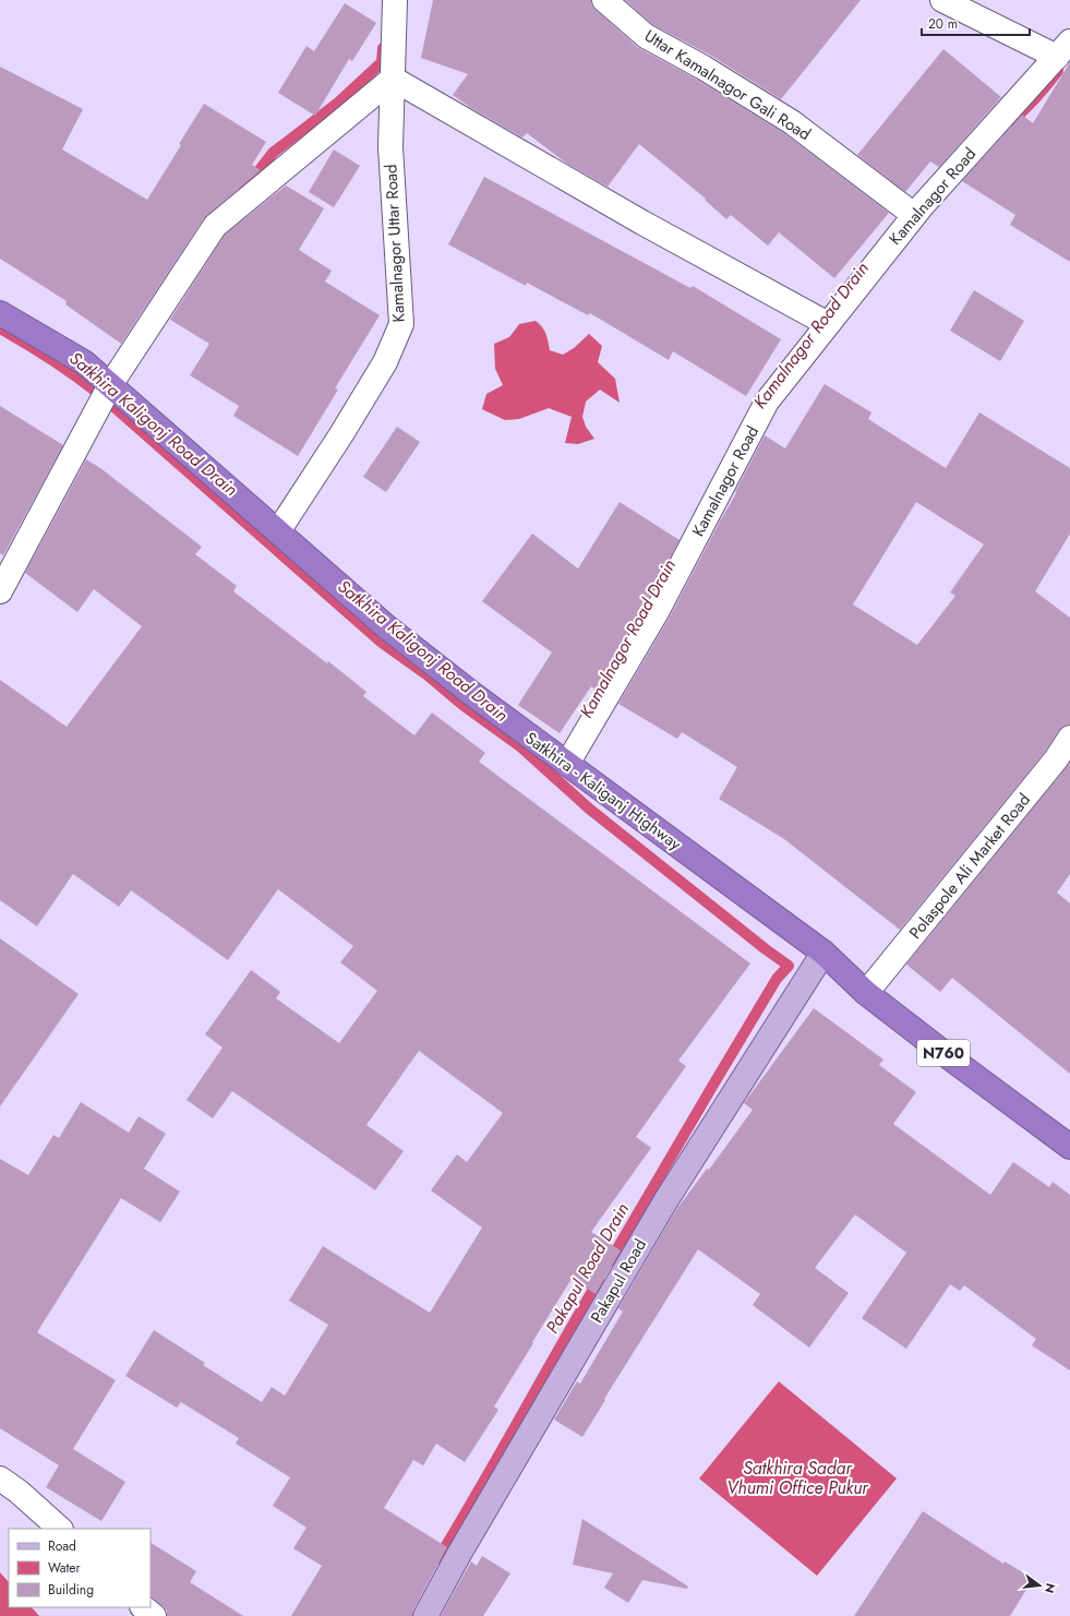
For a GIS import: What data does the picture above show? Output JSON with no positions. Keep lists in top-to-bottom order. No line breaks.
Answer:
{"streets":{"highway":["Satkhira - Kaliganj Highway","N760"],"main road":["Pakapul Road"],"street":["Uttar Kamalnagor Gali Road","Kamalnagor Road","Kamalnagor Uttar Road","Polaspole Ali Market Road"]},"crossings":[["Uttar Kamalnagor Gali Road","Kamalnagor Road"],["Kamalnagor Road","Satkhira - Kaliganj Highway"],["Kamalnagor Uttar Road","Satkhira - Kaliganj Highway"],["Satkhira - Kaliganj Highway","Polaspole Ali Market Road"],["Satkhira - Kaliganj Highway","Pakapul Road"]],"water":["Kamalnagor Road Drain","Satkhira Kaligonj Road Drain","Pakapul Road Drain","Satkhira Sadar Vhumi Office Pukur"],"legend":["Road","Water","Building"],"scale_bar":"20 m","north":"right"}
